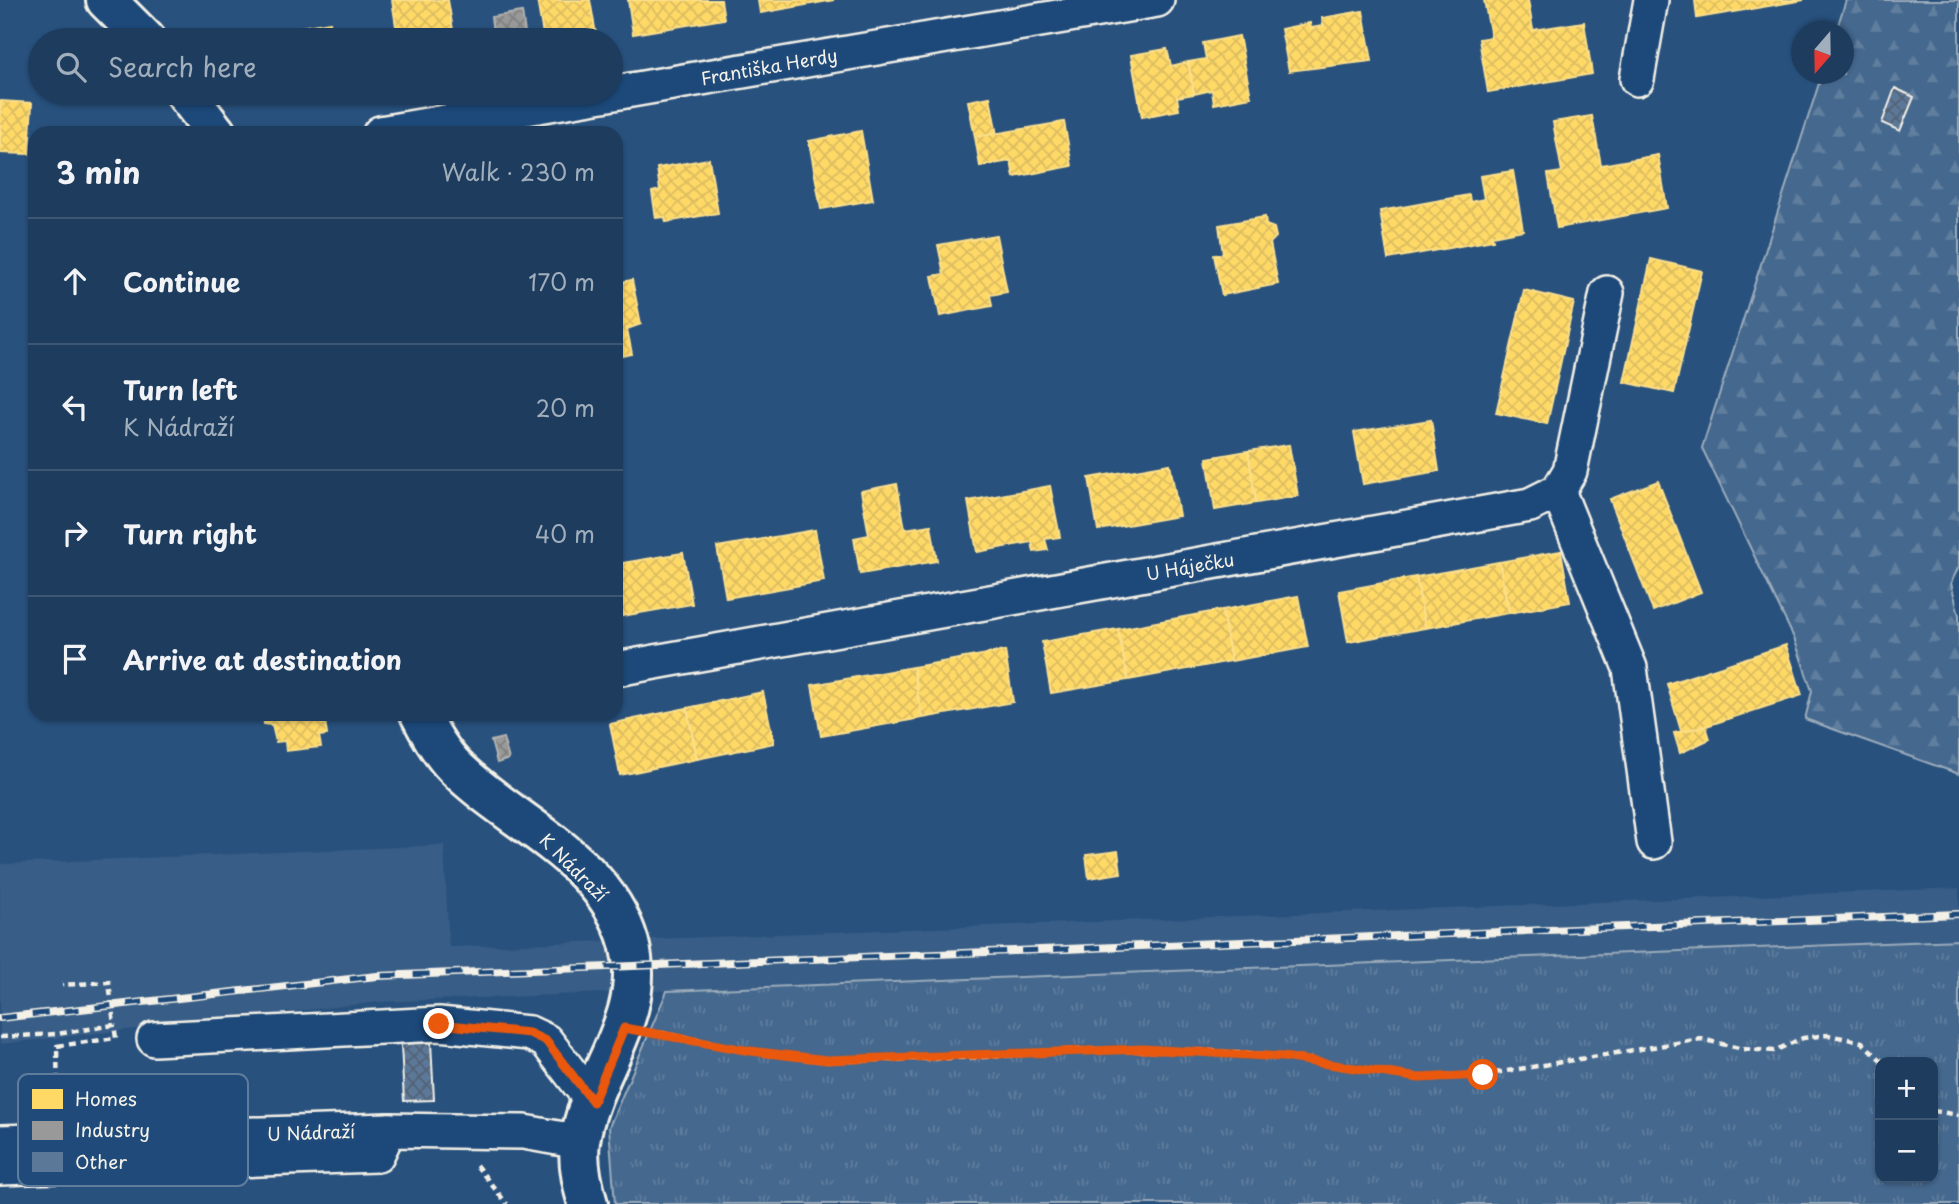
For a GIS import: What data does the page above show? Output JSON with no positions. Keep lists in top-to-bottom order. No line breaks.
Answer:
{"streets":{"main road":["K Nádraží"],"street":["Františka Herdy","U Háječku","U Nádraží"]},"crossings":[["K Nádraží","U Nádraží"]],"legend":["Homes","Industry","Other"],"north":"bottom","page":{"search":"Search here","heading":["3 min","Walk · 230 m"],"list":[["Continue","170 m"],["Turn left","K Nádraží","20 m"],["Turn right","40 m"],"Arrive at destination"],"map_buttons":["+","−"]}}
